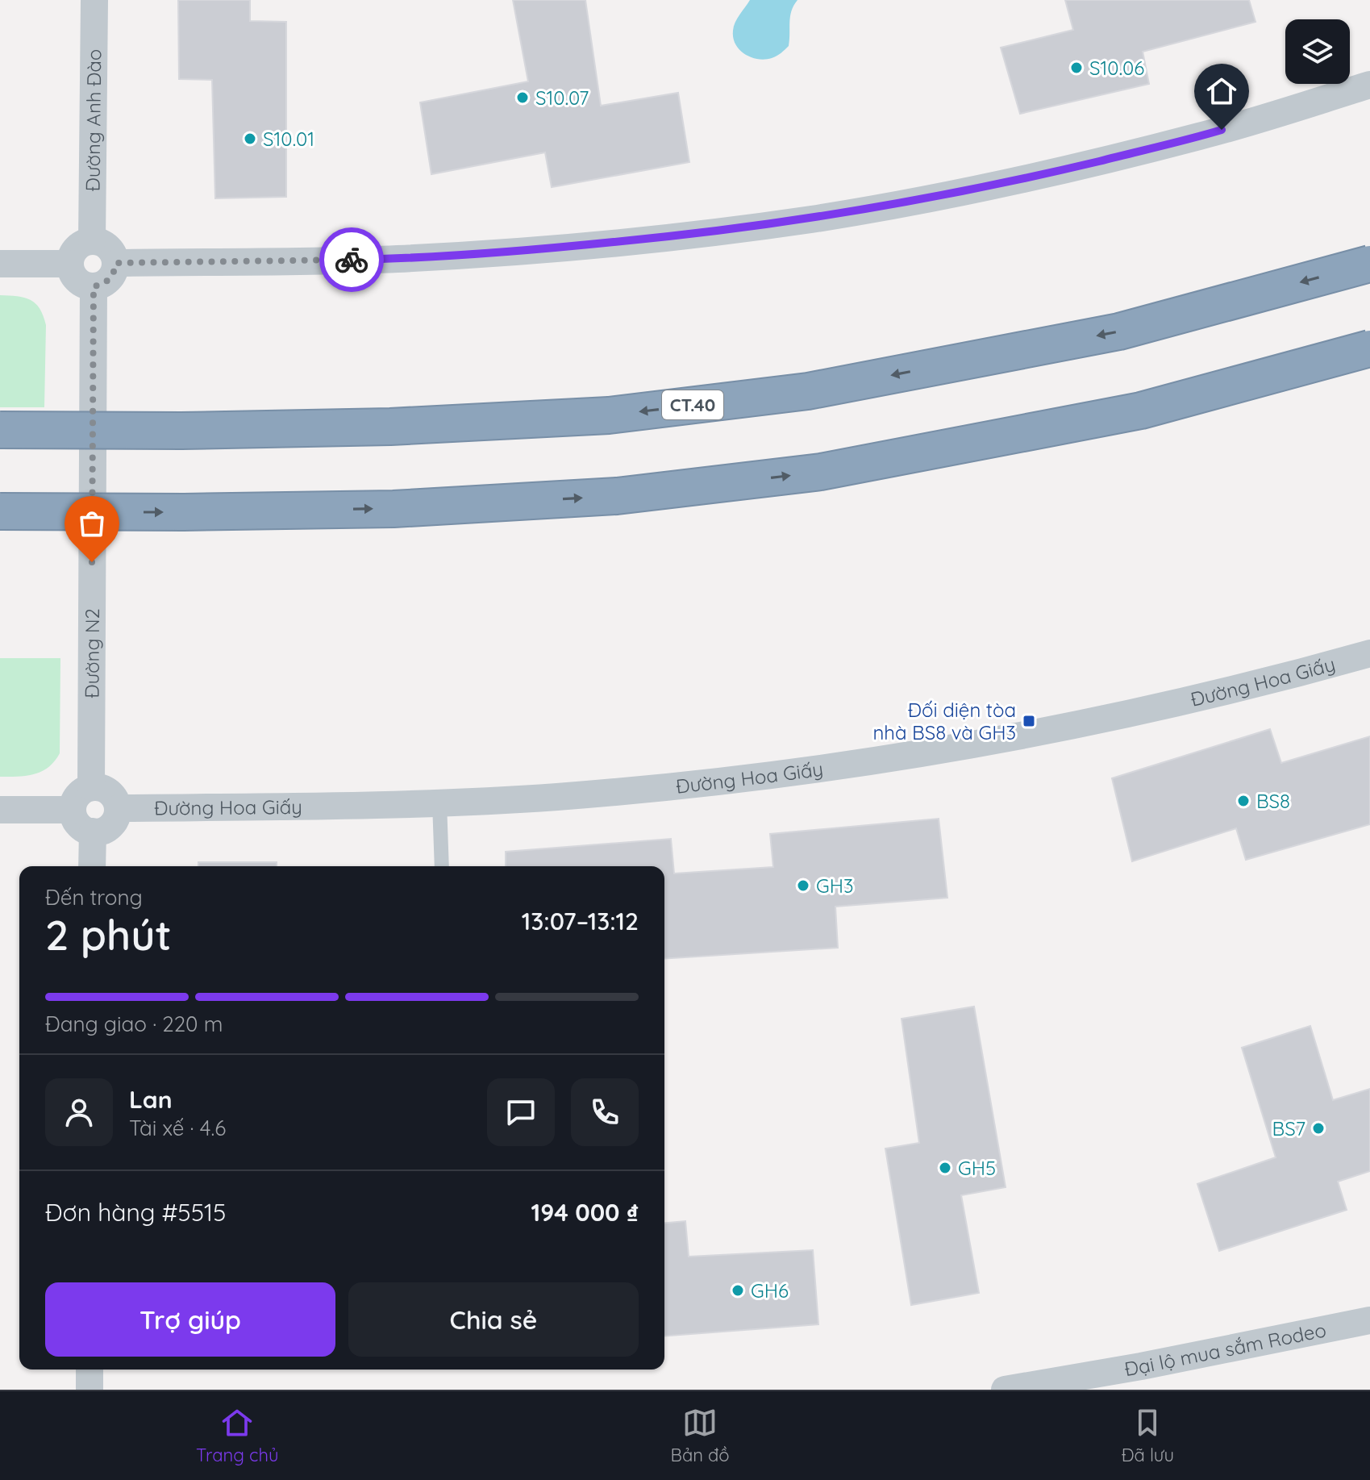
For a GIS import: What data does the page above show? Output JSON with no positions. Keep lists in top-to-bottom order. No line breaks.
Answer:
{"streets":{"highway":["CT.40"],"street":["Đường Anh Đào","Đường N2","Đường Hoa Giấy","Đại lộ mua sắm Rodeo"]},"crossings":[["Đường Anh Đào","Đường N2"],["Đường N2","Đường Hoa Giấy"]],"places":{"other":["S10.06","S10.07","S10.01","BS8","GH3","BS7","GH5","GH6"],"transit":["Đối diện tòa nhà BS8 và GH3"]},"page":{"heading":["2 phút","Đến trong","13:07–13:12"],"panel":["Lan","Tài xế · 4.6","Đơn hàng #5515","194 000 ₫"],"bar":"Đang giao · 220 m","buttons":["Trợ giúp","Chia sẻ"],"tabs":["Trang chủ","Bản đồ","Đã lưu"]}}
